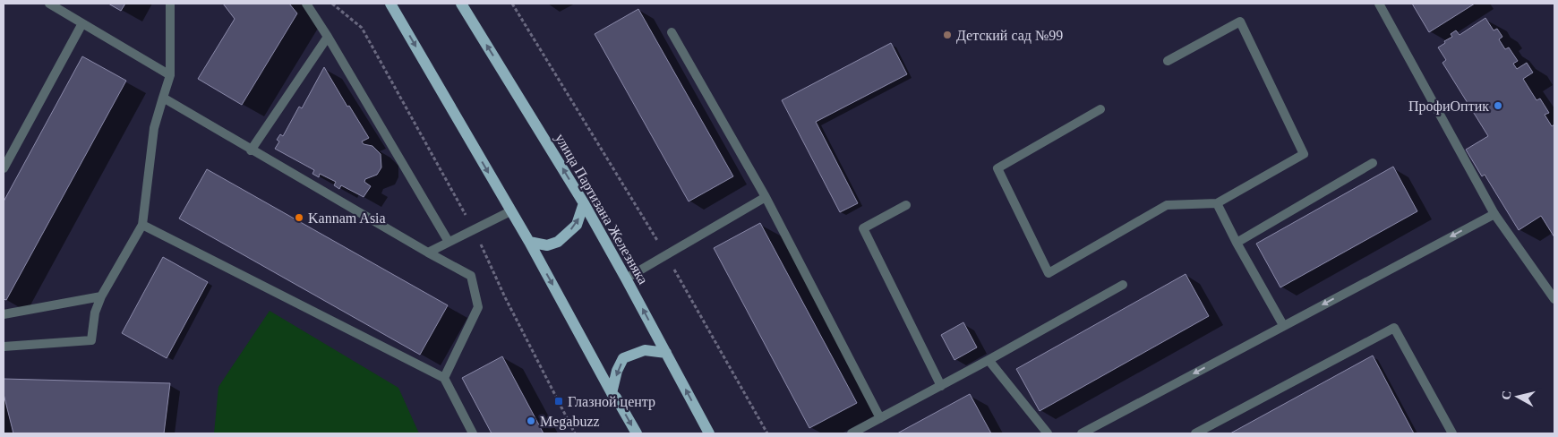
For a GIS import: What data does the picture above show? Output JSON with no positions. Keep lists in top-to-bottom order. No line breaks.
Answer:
{"streets":{"main road":["улица Партизана Железняка"]},"places":{"other":["Детский сад №99","ПрофиОптик","Kannam Asia","Megabuzz"],"transit":["Глазной центр"]},"north":"left"}
